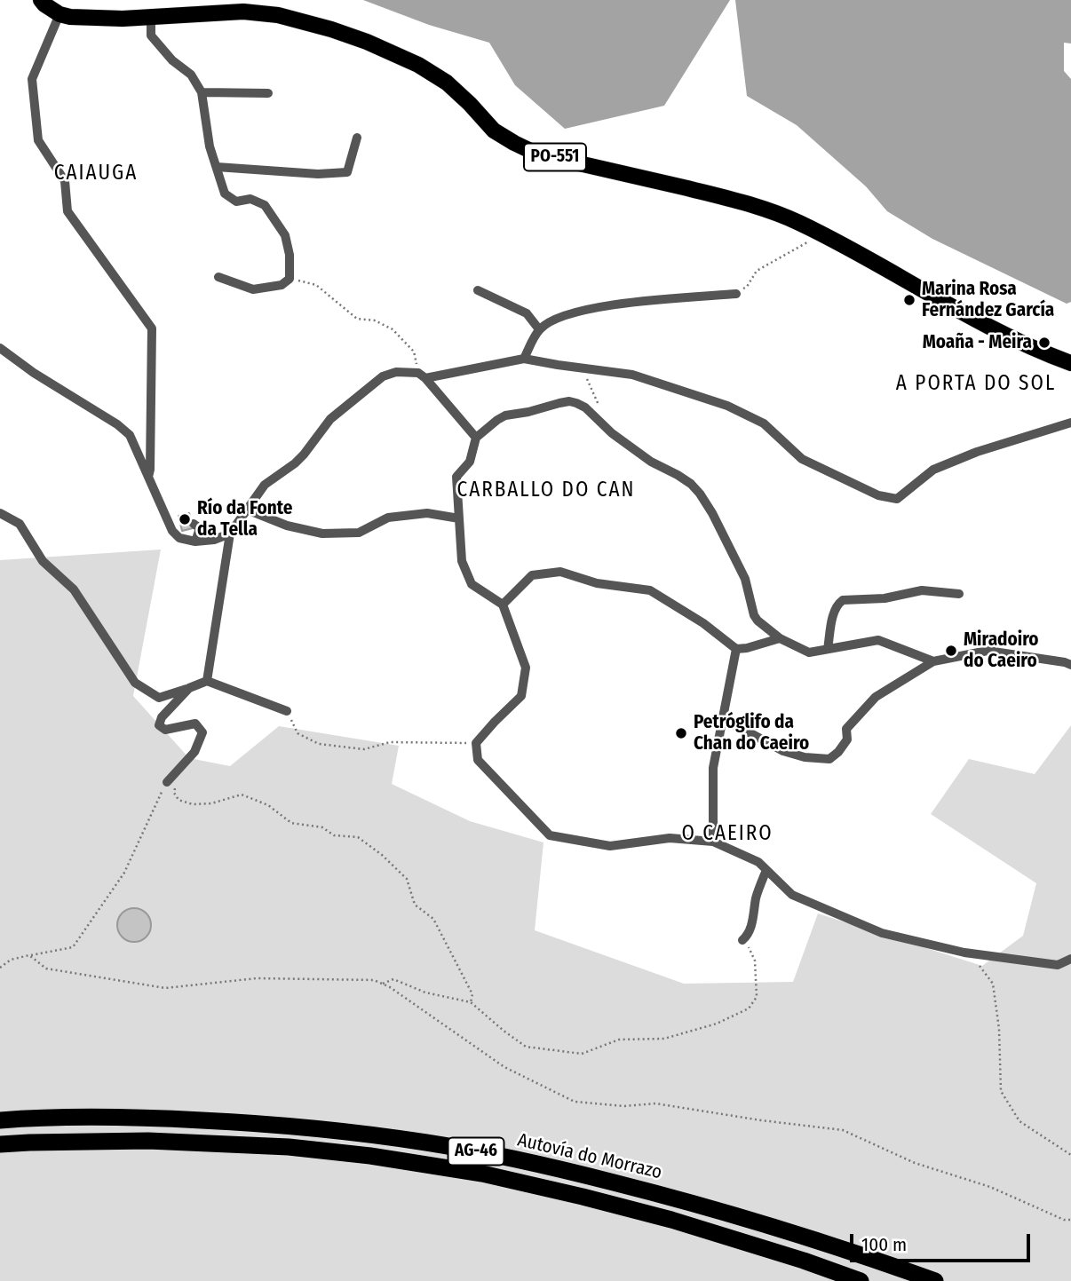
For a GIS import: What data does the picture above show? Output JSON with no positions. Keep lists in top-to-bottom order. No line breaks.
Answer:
{"streets":{"highway":["AG-46","Autovía do Morrazo"],"main road":["PO-551"]},"districts":["CAIAUGA","A PORTA DO SOL","CARBALLO DO CAN","O CAEIRO"],"places":["Marina Rosa Fernández García","Moaña - Meira","Río da Fonte da Tella","Miradoiro do Caeiro","Petróglifo da Chan do Caeiro"],"scale_bar":"100 m"}
